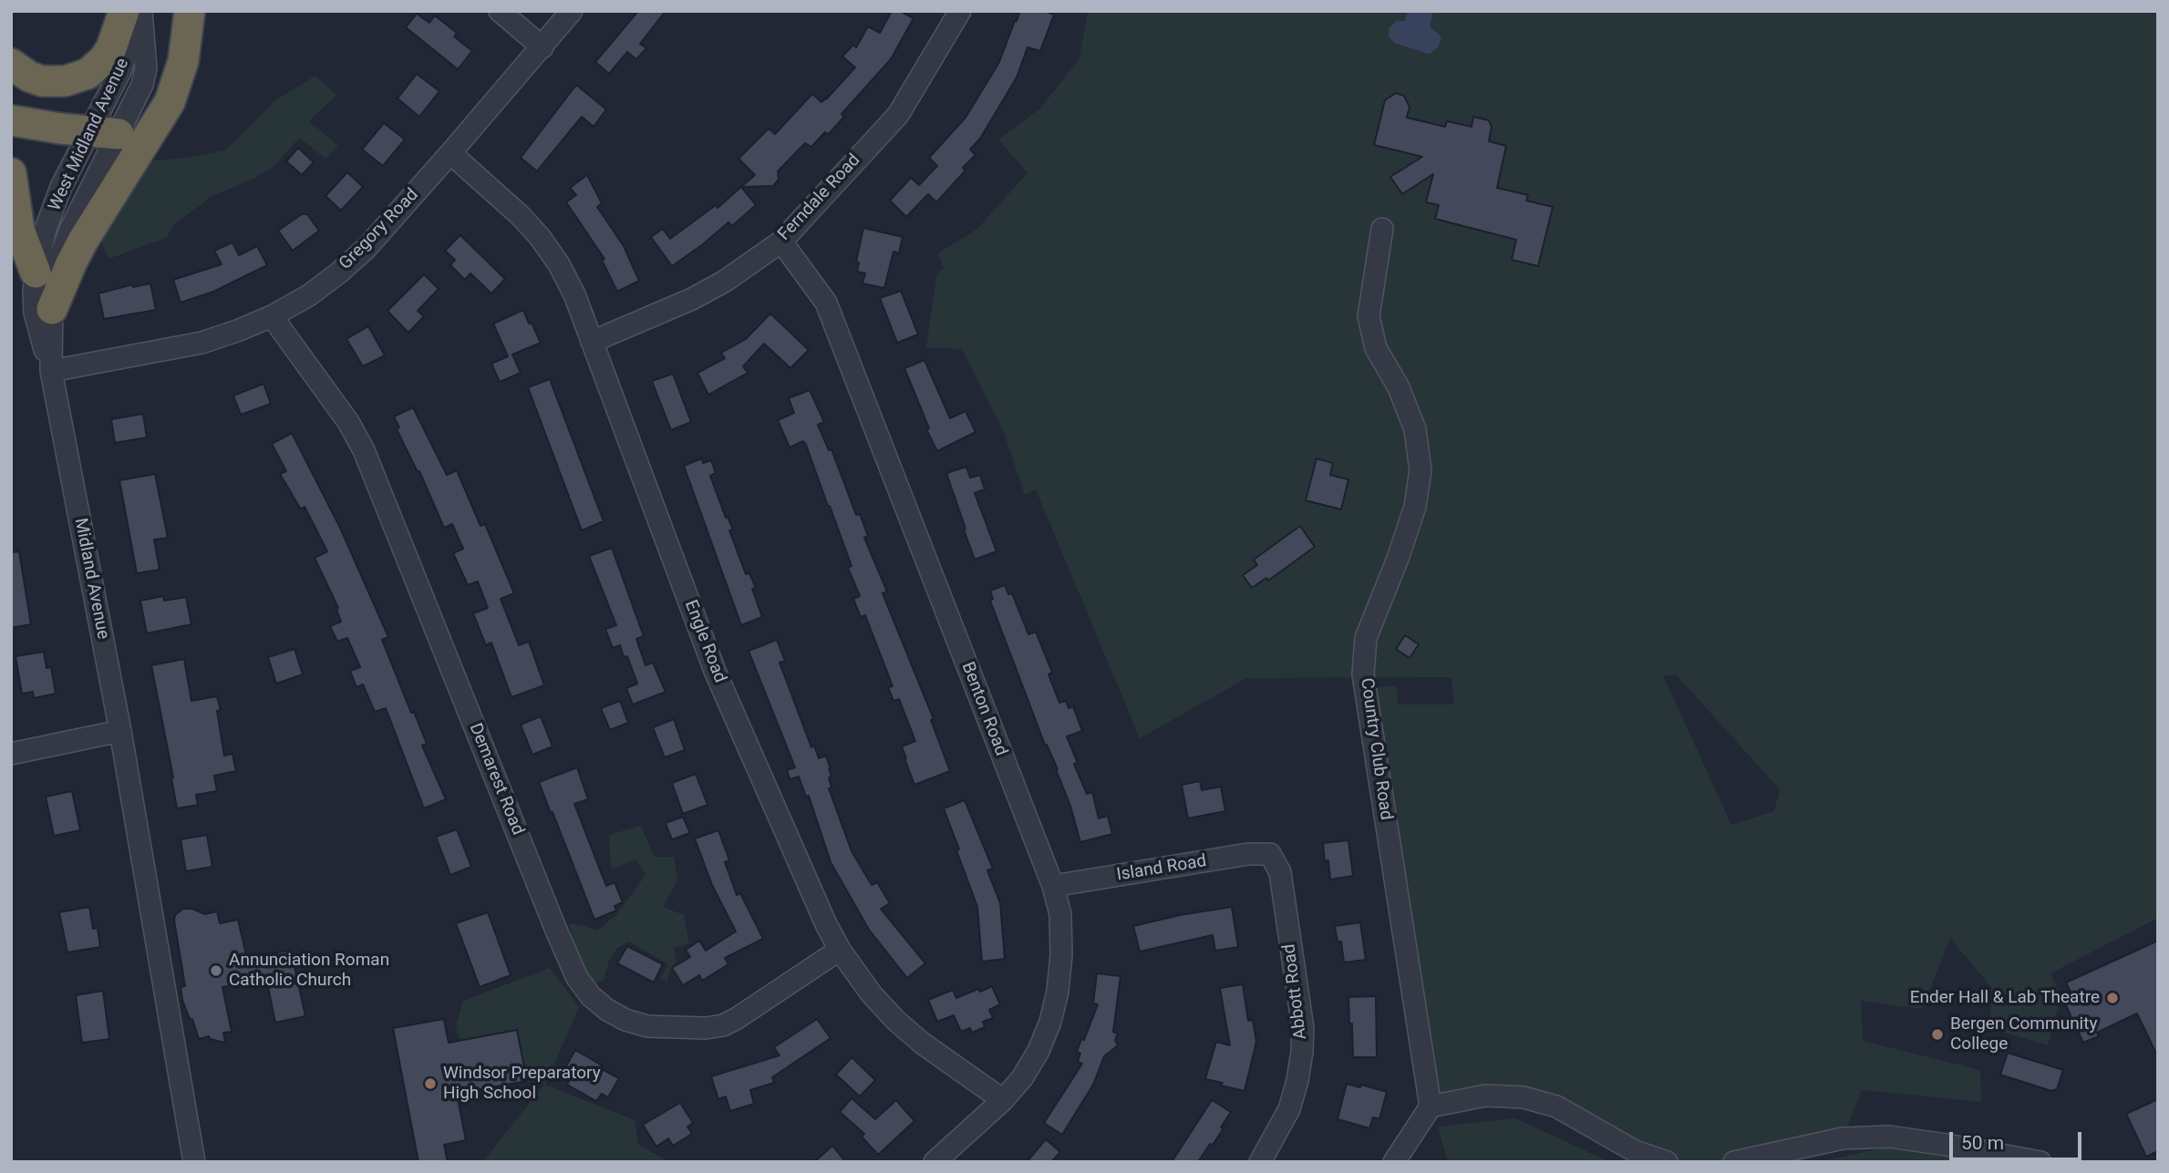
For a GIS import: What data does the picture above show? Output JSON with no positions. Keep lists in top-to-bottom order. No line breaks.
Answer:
{"streets":{"street":["West Midland Avenue","Ferndale Road","Gregory Road","Midland Avenue","Engle Road","Benton Road","Country Club Road","Demarest Road","Island Road","Abbott Road"]},"crossings":[["West Midland Avenue","Gregory Road"],["West Midland Avenue","Midland Avenue"],["Ferndale Road","Engle Road"],["Ferndale Road","Benton Road"],["Gregory Road","Midland Avenue"],["Gregory Road","Engle Road"],["Gregory Road","Demarest Road"],["Engle Road","Benton Road"],["Engle Road","Demarest Road"],["Benton Road","Island Road"],["Island Road","Abbott Road"]],"places":["Annunciation Roman Catholic Church","Ender Hall & Lab Theatre","Bergen Community College","Windsor Preparatory High School"],"scale_bar":"50 m"}
